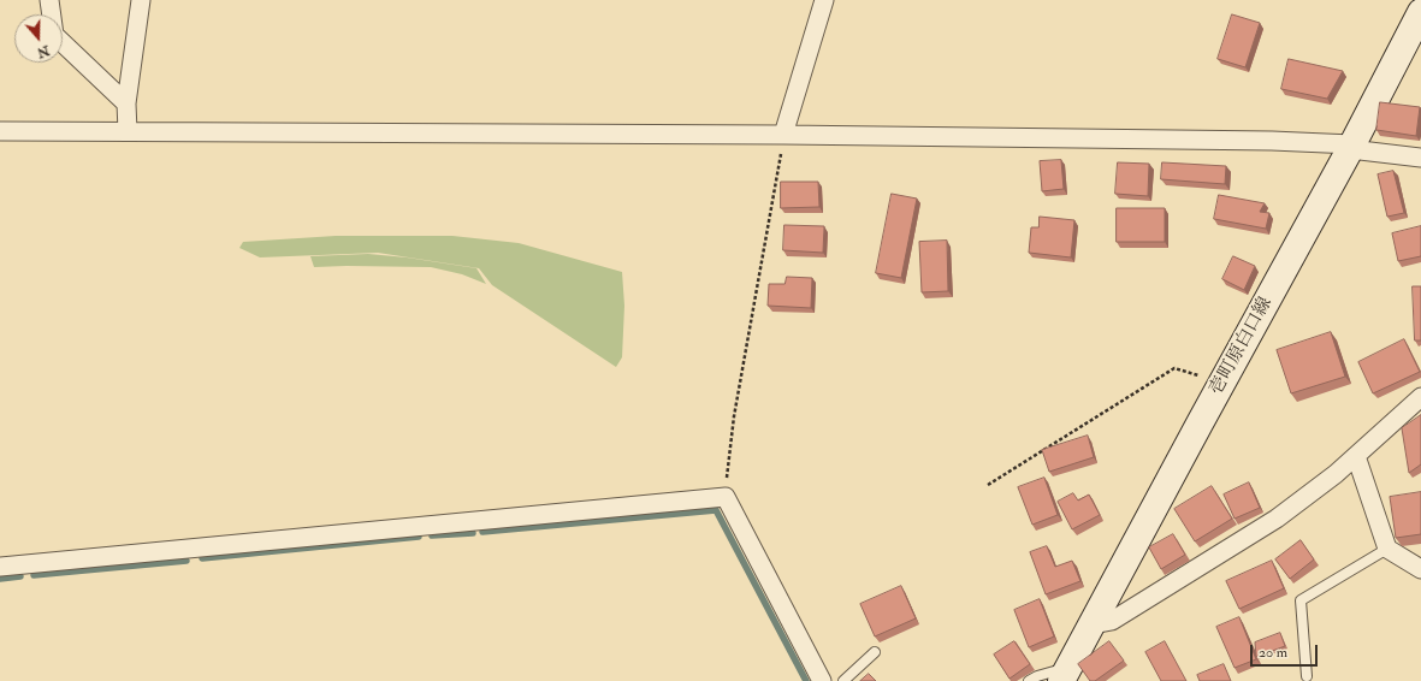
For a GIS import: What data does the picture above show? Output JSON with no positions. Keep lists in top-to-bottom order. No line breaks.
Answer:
{"streets":{"main road":["壱町原白口線"]},"scale_bar":"20 m","north":"bottom"}
